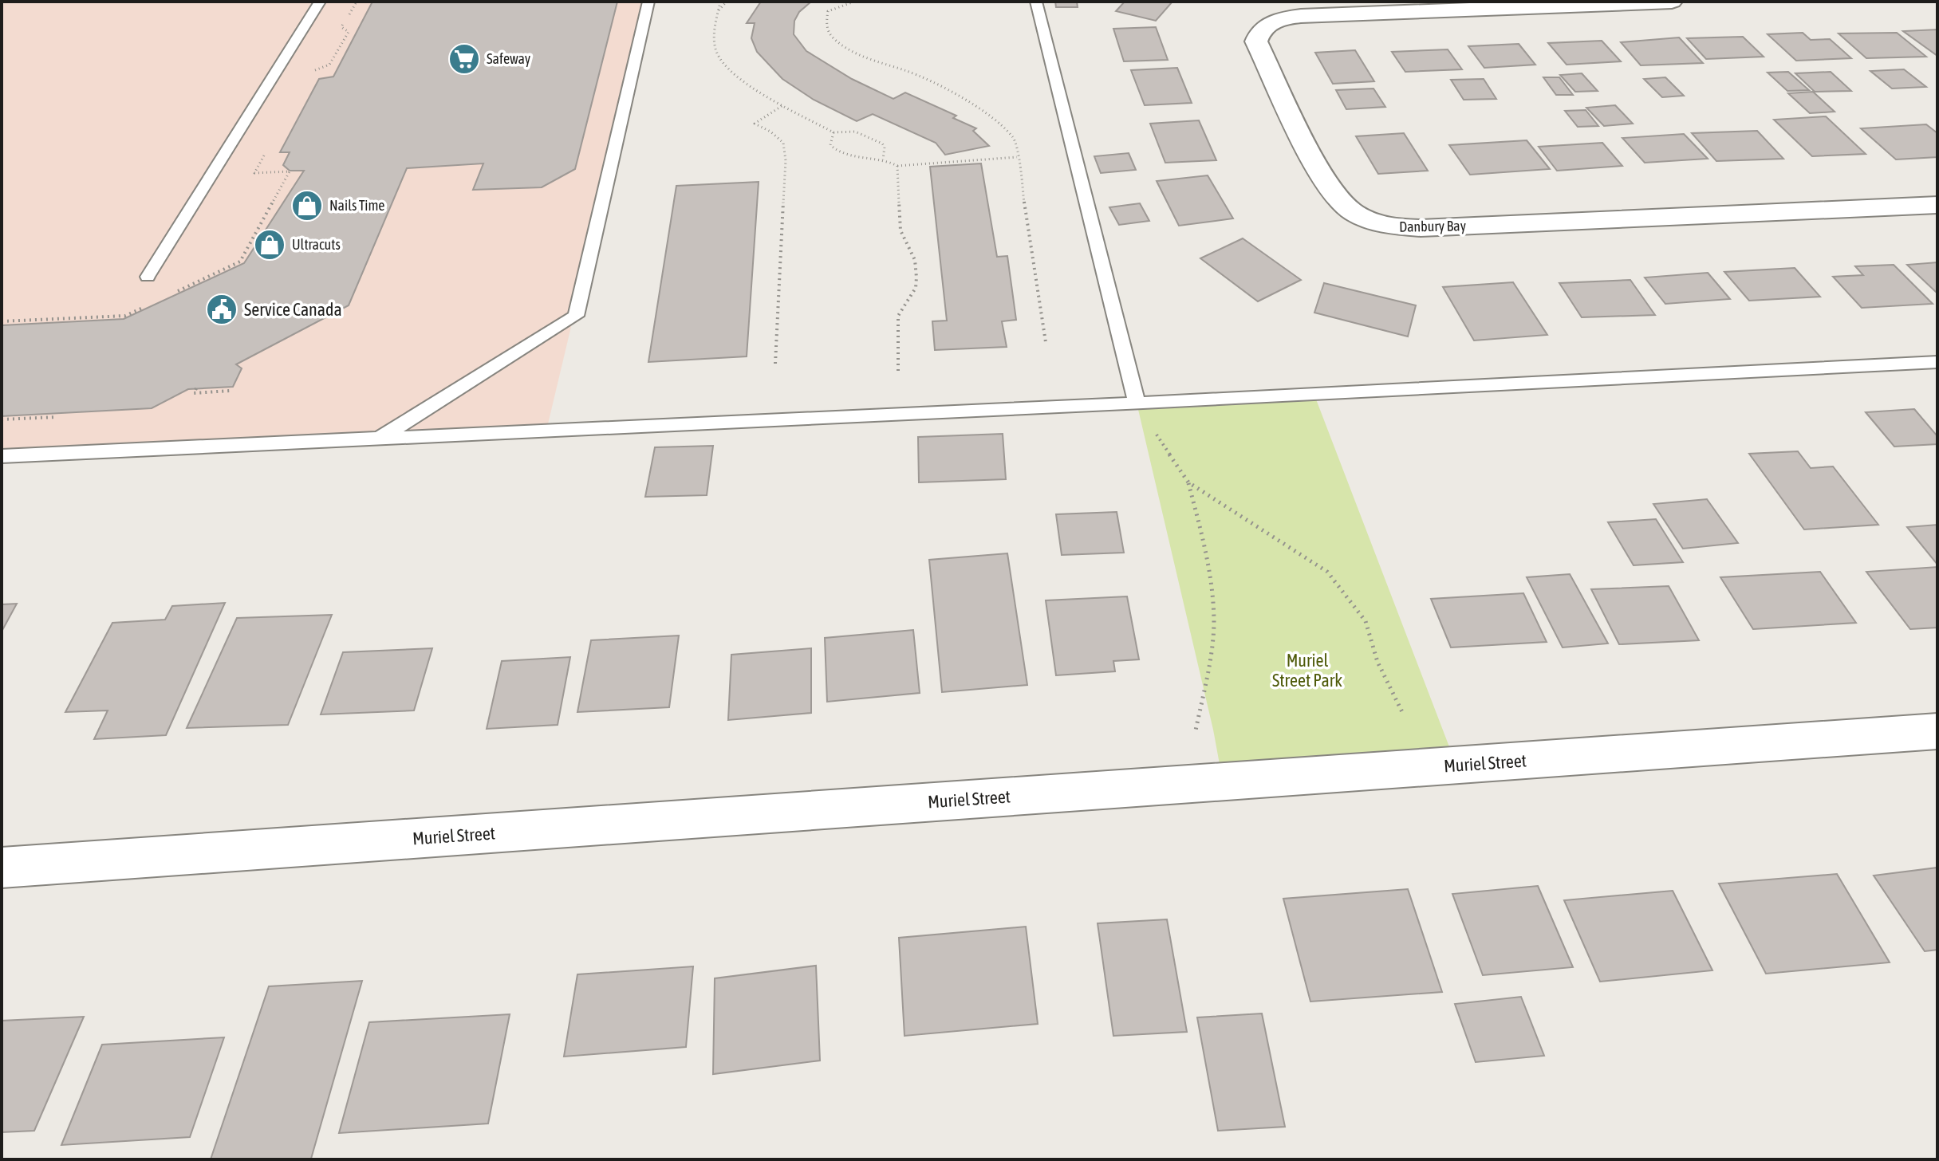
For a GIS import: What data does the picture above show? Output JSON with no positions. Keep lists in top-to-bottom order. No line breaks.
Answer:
{"streets":{"street":["Danbury Bay","Muriel Street"]},"parks":["Muriel Street Park"],"places":{"supermarket":["Safeway"],"shop":["Nails Time","Ultracuts"],"public building":["Service Canada"]}}
